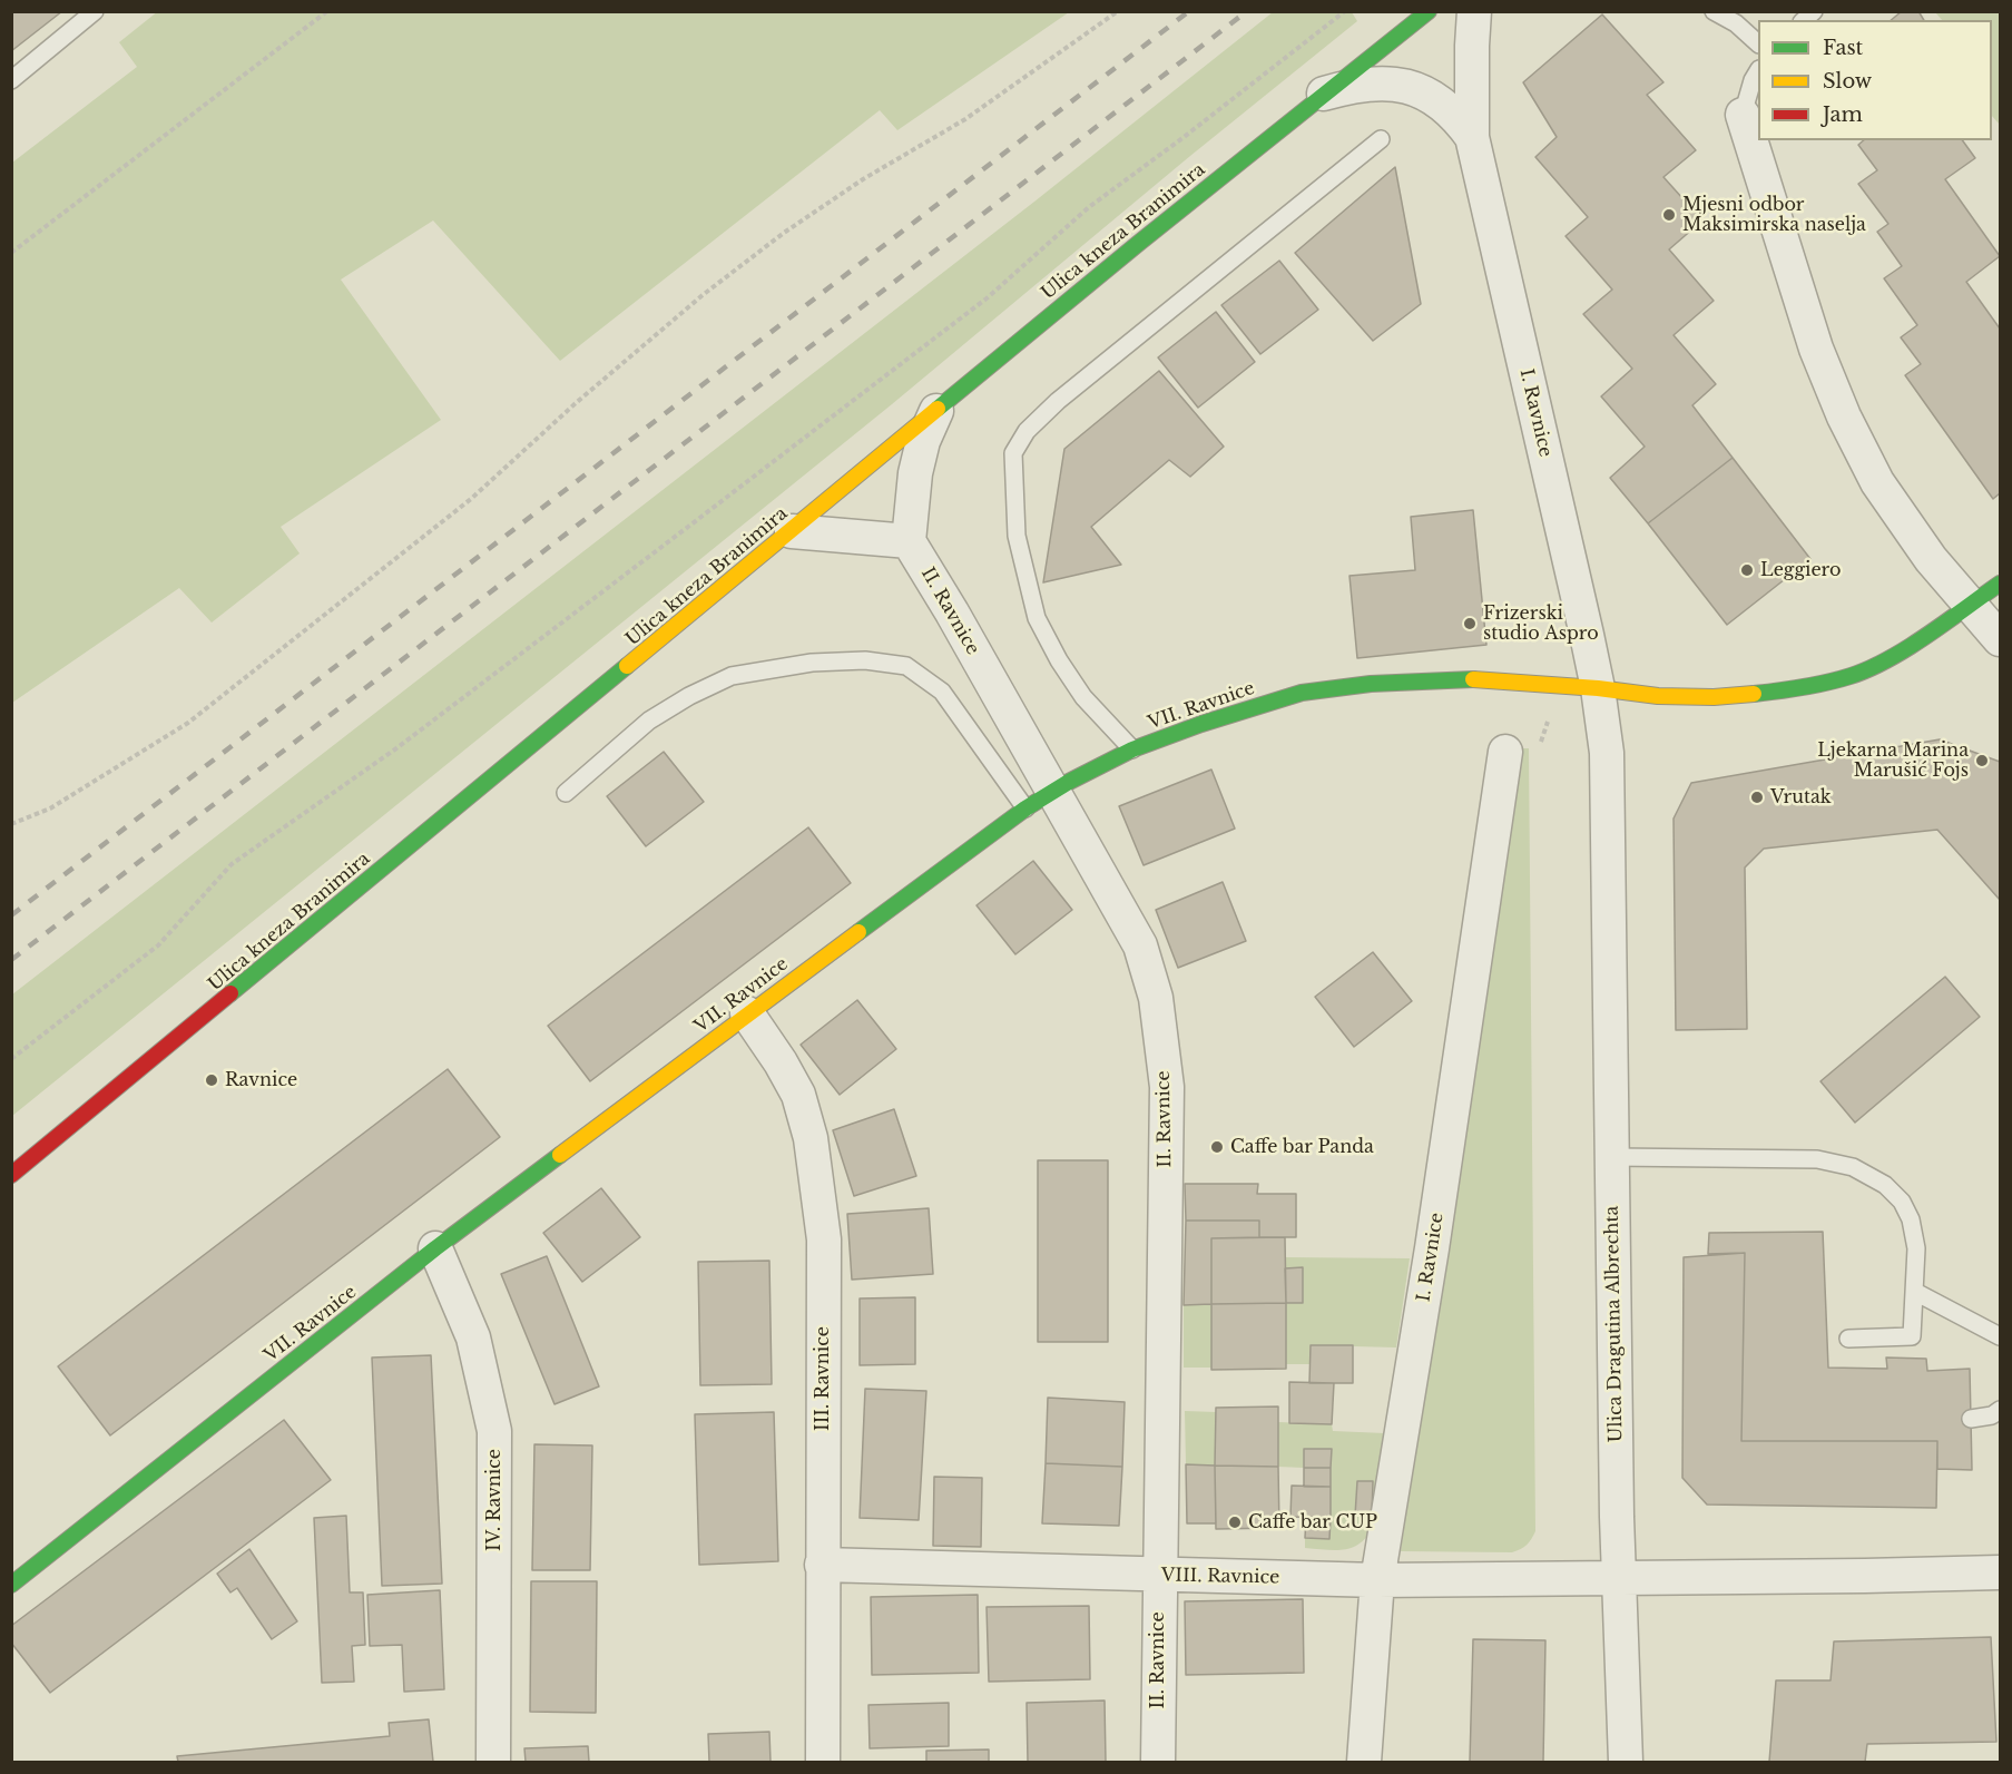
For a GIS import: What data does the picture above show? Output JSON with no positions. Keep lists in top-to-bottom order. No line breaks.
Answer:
{"streets":{"street":["Ulica kneza Branimira","I. Ravnice","II. Ravnice","VII. Ravnice","Ulica Dragutina Albrechta","III. Ravnice","IV. Ravnice","VIII. Ravnice"]},"crossings":[["Ulica kneza Branimira","I. Ravnice"],["I. Ravnice","VII. Ravnice"],["I. Ravnice","Ulica Dragutina Albrechta"],["I. Ravnice","VIII. Ravnice"],["II. Ravnice","VII. Ravnice"],["II. Ravnice","VIII. Ravnice"],["VII. Ravnice","Ulica Dragutina Albrechta"],["VII. Ravnice","III. Ravnice"],["VII. Ravnice","IV. Ravnice"],["Ulica Dragutina Albrechta","VIII. Ravnice"],["III. Ravnice","VIII. Ravnice"]],"places":["Mjesni odbor Maksimirska naselja","Leggiero","Frizerski studio Aspro","Ljekarna Marina Marušić Fojs","Vrutak","Ravnice","Caffe bar Panda","Caffe bar CUP"],"legend":["Fast","Slow","Jam"]}
